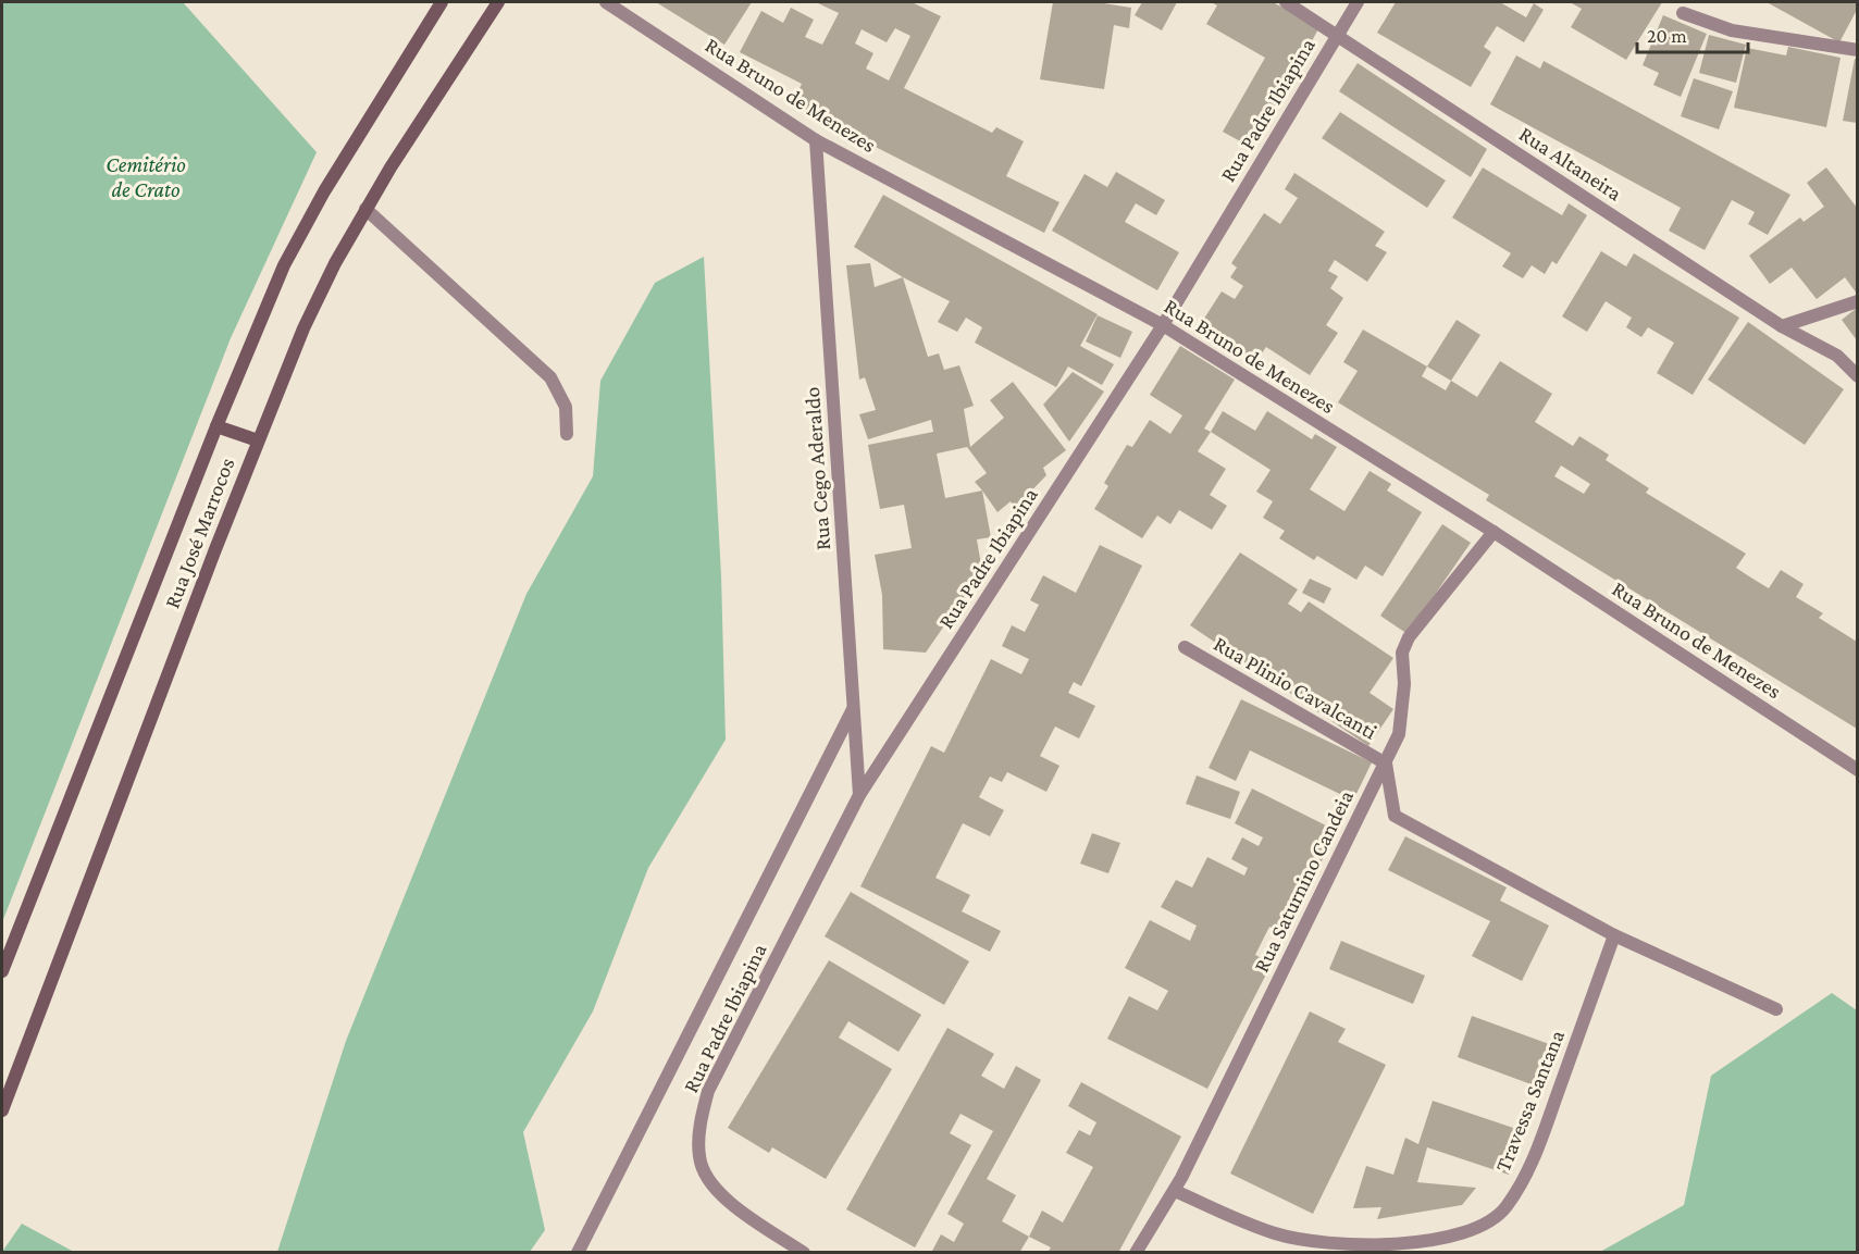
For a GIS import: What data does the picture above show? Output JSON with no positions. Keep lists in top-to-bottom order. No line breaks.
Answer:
{"streets":{"main road":["Rua José Marrocos"],"street":["Rua Bruno de Menezes","Rua Padre Ibiapina","Rua Altaneira","Rua Cego Aderaldo","Rua Plinio Cavalcanti","Rua Saturnino Candeia","Travessa Santana"]},"crossings":[["Rua Bruno de Menezes","Rua Padre Ibiapina"],["Rua Bruno de Menezes","Rua Cego Aderaldo"],["Rua Bruno de Menezes","Rua Saturnino Candeia"],["Rua Padre Ibiapina","Rua Altaneira"],["Rua Padre Ibiapina","Rua Cego Aderaldo"],["Rua Plinio Cavalcanti","Rua Saturnino Candeia"],["Rua Saturnino Candeia","Travessa Santana"]],"parks":["Cemitério de Crato"],"scale_bar":"20 m"}
